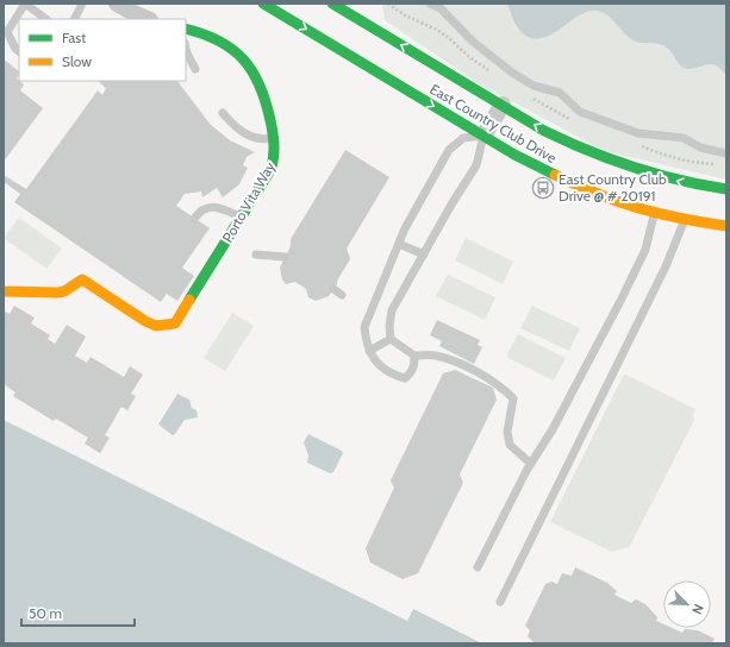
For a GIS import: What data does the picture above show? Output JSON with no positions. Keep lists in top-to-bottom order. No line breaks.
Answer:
{"streets":{"street":["East Country Club Drive","Porto Vita Way"]},"places":{"bus stop":["East Country Club Drive @ # 20191"]},"legend":["Fast","Slow"],"scale_bar":"50 m","north":"bottom right"}
